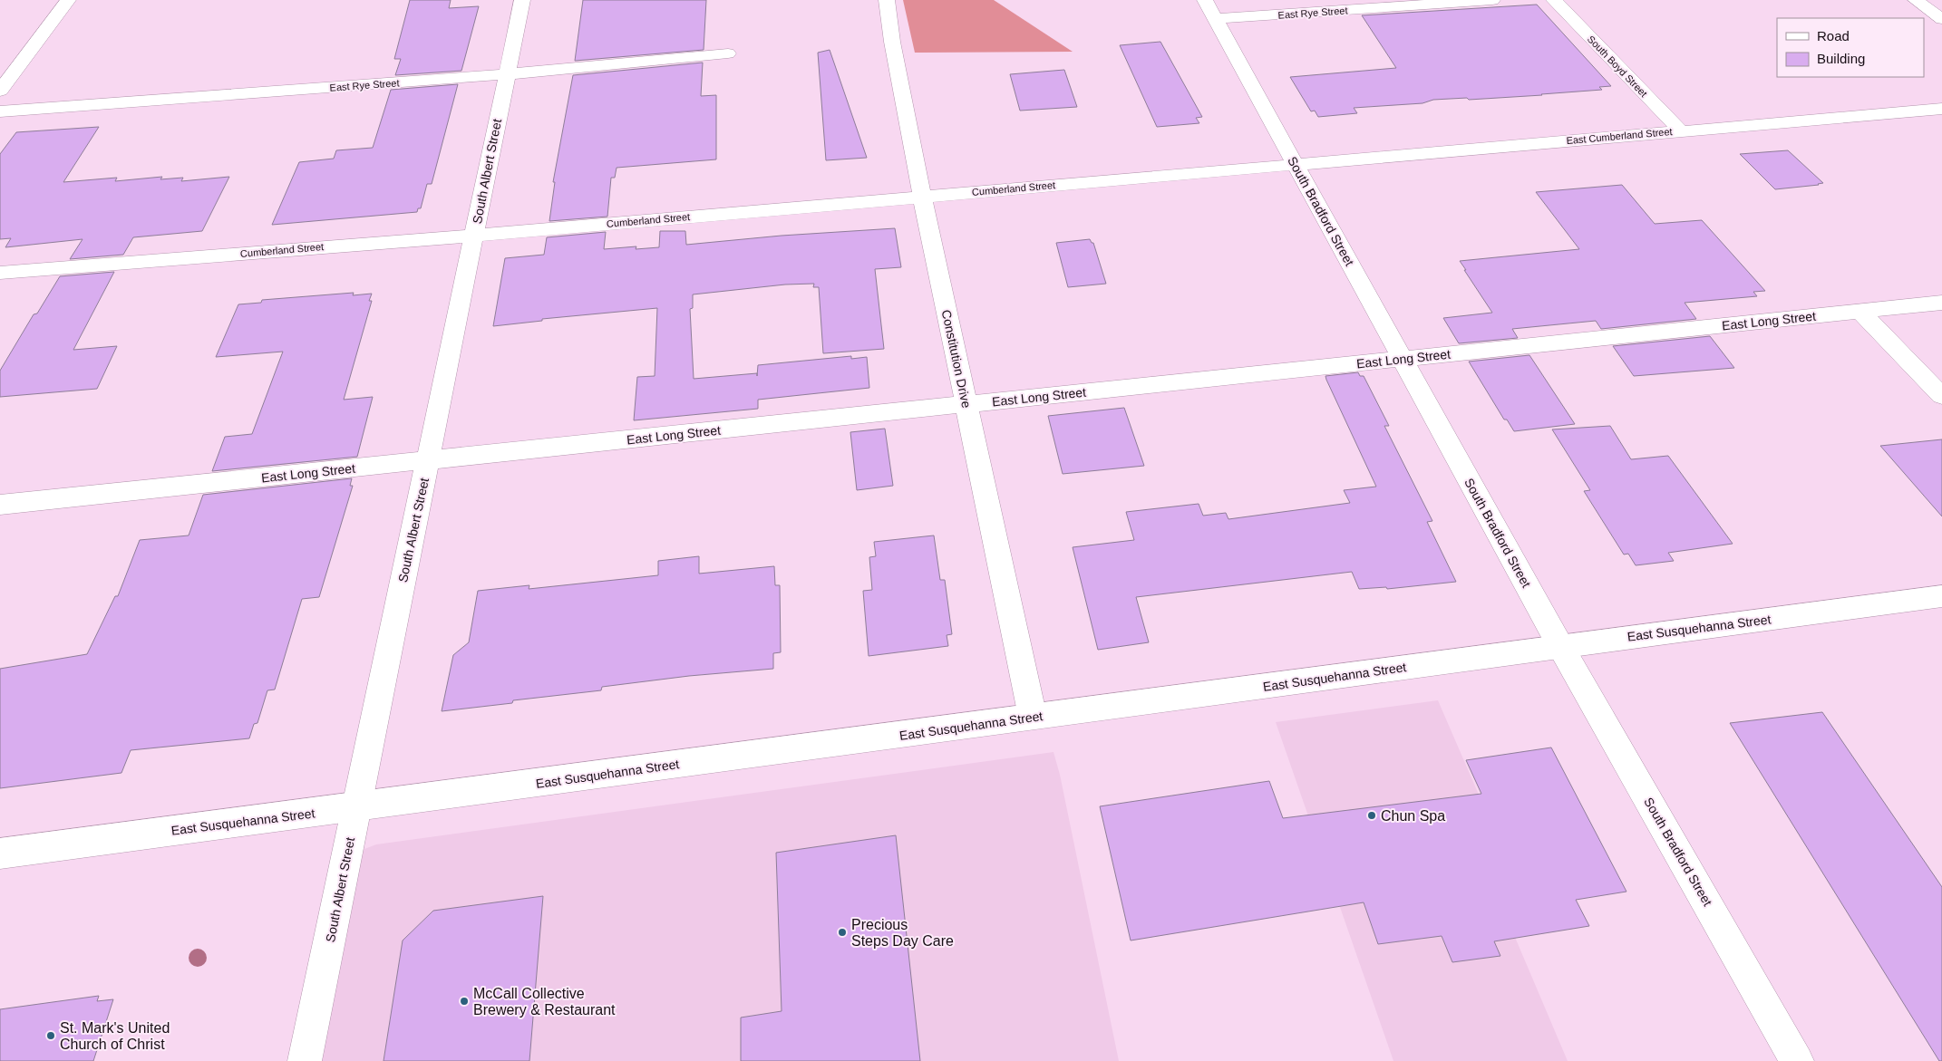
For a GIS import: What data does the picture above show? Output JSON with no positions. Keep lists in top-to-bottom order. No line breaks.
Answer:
{"streets":{"street":["East Rye Street","South Boyd Street","East Cumberland Street","South Albert Street","Cumberland Street","South Bradford Street","East Long Street","Constitution Drive","East Susquehanna Street"]},"crossings":[["East Rye Street","South Albert Street"],["East Rye Street","South Bradford Street"],["South Boyd Street","East Cumberland Street"],["East Cumberland Street","Cumberland Street"],["East Cumberland Street","South Bradford Street"],["South Albert Street","Cumberland Street"],["South Albert Street","East Long Street"],["South Albert Street","East Susquehanna Street"],["Cumberland Street","South Bradford Street"],["Cumberland Street","Constitution Drive"],["South Bradford Street","East Long Street"],["South Bradford Street","East Susquehanna Street"],["East Long Street","Constitution Drive"],["Constitution Drive","East Susquehanna Street"]],"places":["Chun Spa","Precious Steps Day Care","McCall Collective Brewery & Restaurant","St. Mark's United Church of Christ"],"legend":["Road","Building"]}
